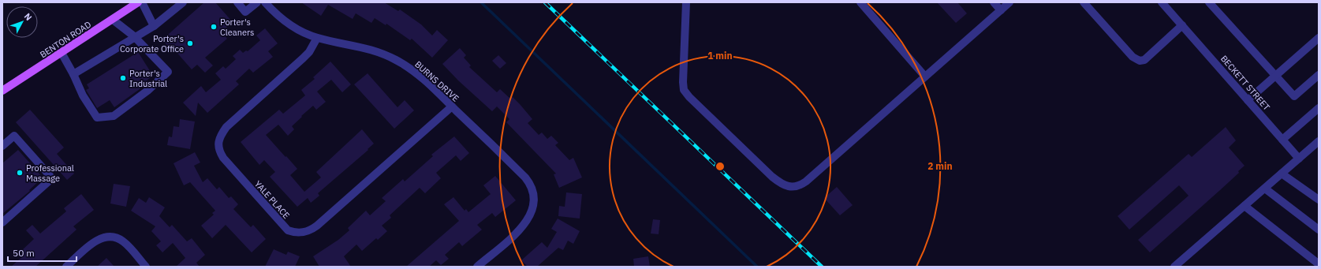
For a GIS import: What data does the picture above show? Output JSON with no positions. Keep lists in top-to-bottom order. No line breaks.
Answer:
{"streets":{"main road":["BENTON ROAD"],"street":["BURNS DRIVE","BECKETT STREET","YALE PLACE"]},"crossings":[["BURNS DRIVE","YALE PLACE"]],"places":["Porter's Cleaners","Porter's Corporate Office","Porter's Industrial","Professional Massage"],"scale_bar":"50 m","north":"top right","rings":["1 min","2 min"]}
